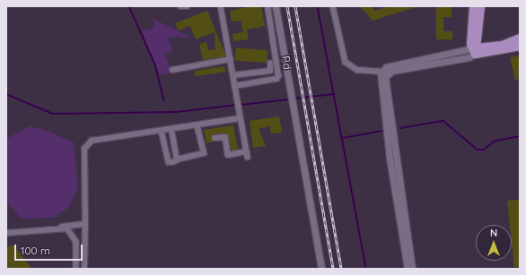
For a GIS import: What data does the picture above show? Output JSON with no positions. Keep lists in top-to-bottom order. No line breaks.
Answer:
{"streets":{"street":["Rd"]},"scale_bar":"100 m","north":"top"}
